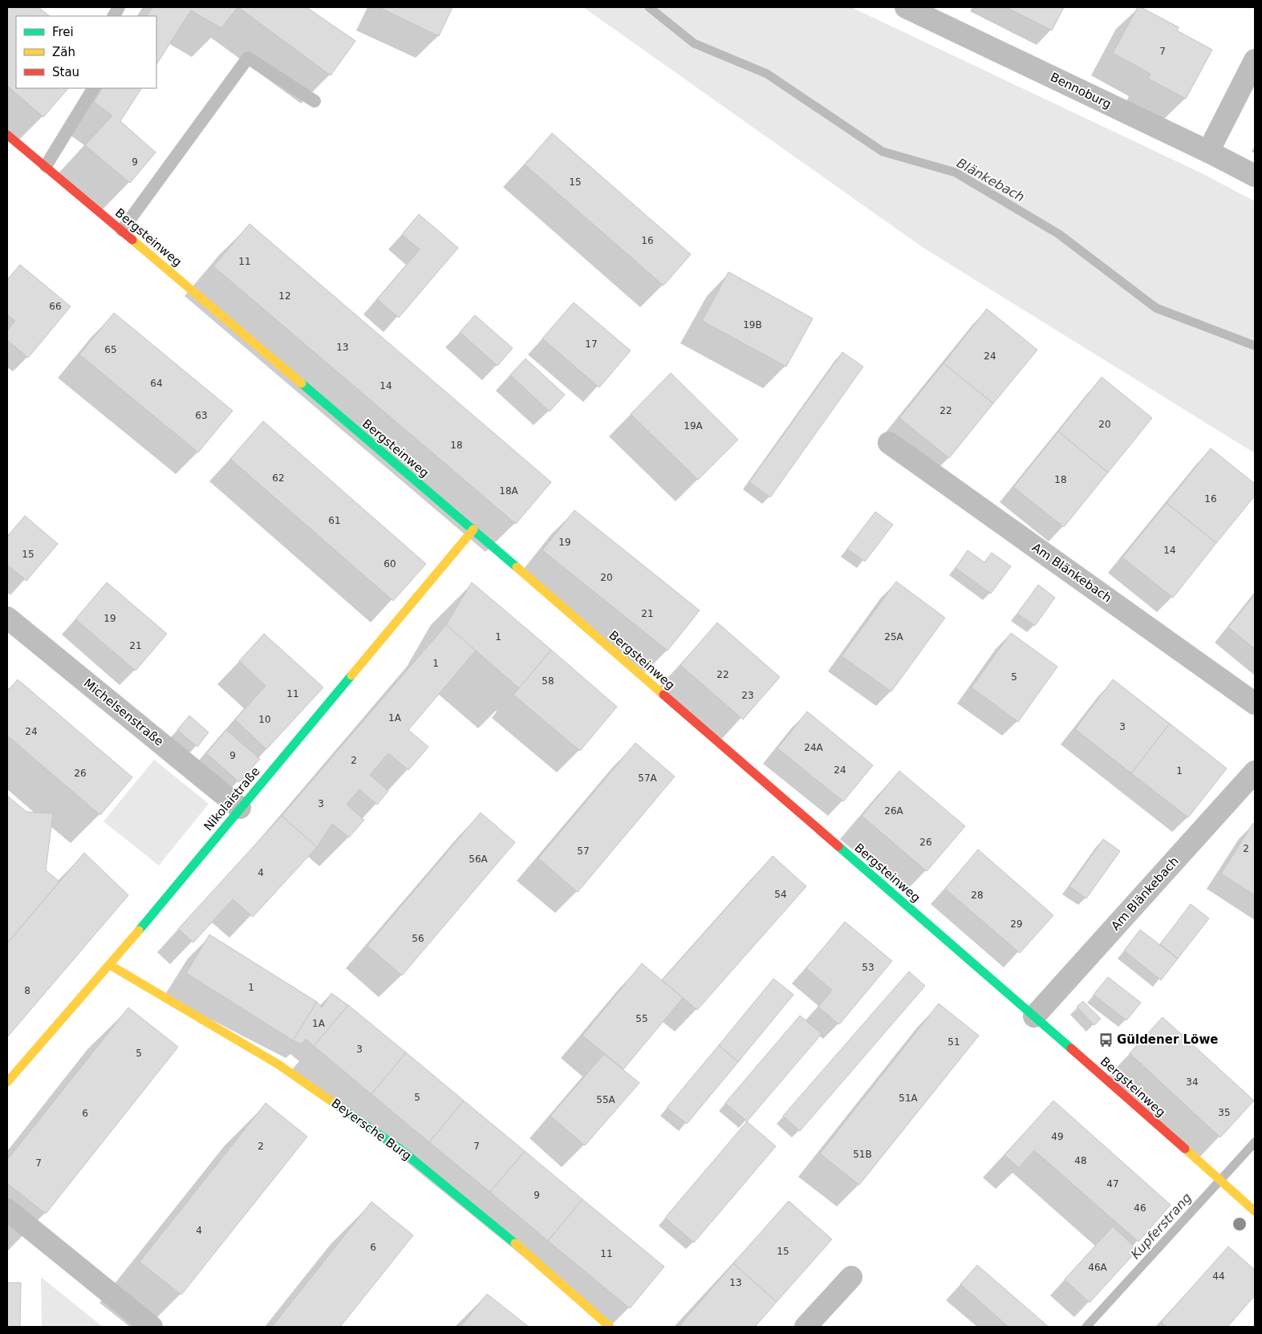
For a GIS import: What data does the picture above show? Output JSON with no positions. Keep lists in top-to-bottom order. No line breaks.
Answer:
{"streets":{"street":["Bennoburg","Bergsteinweg","Am Blänkebach","Michelsenstraße","Nikolaistraße","Beyersche Burg"]},"crossings":[["Bergsteinweg","Am Blänkebach"],["Bergsteinweg","Nikolaistraße"],["Michelsenstraße","Nikolaistraße"],["Nikolaistraße","Beyersche Burg"]],"water":["Blänkebach","Kupferstrang"],"places":{"bus stop":["Güldener Löwe"]},"house_numbers":["7","9","15","16","11","12","66","19B","17","13","65","24","64","14","22","63","20","19A","18","62","18","18A","16","61","19","14","15","60","20","21","19","1","25A","21","1","22","5","58","11","23","1A","10","3","24","24A","9","2","24","1","26","57A","3","26A","26","2","57","56A","4","54","28","29","56","53","1","8","55","1A","51","3","5","34","5","51A","55A","35","6","49","2","7","51B","48","7","47","9","46","4","6","15","11","46A","44","13"],"legend":["Frei","Zäh","Stau"]}
